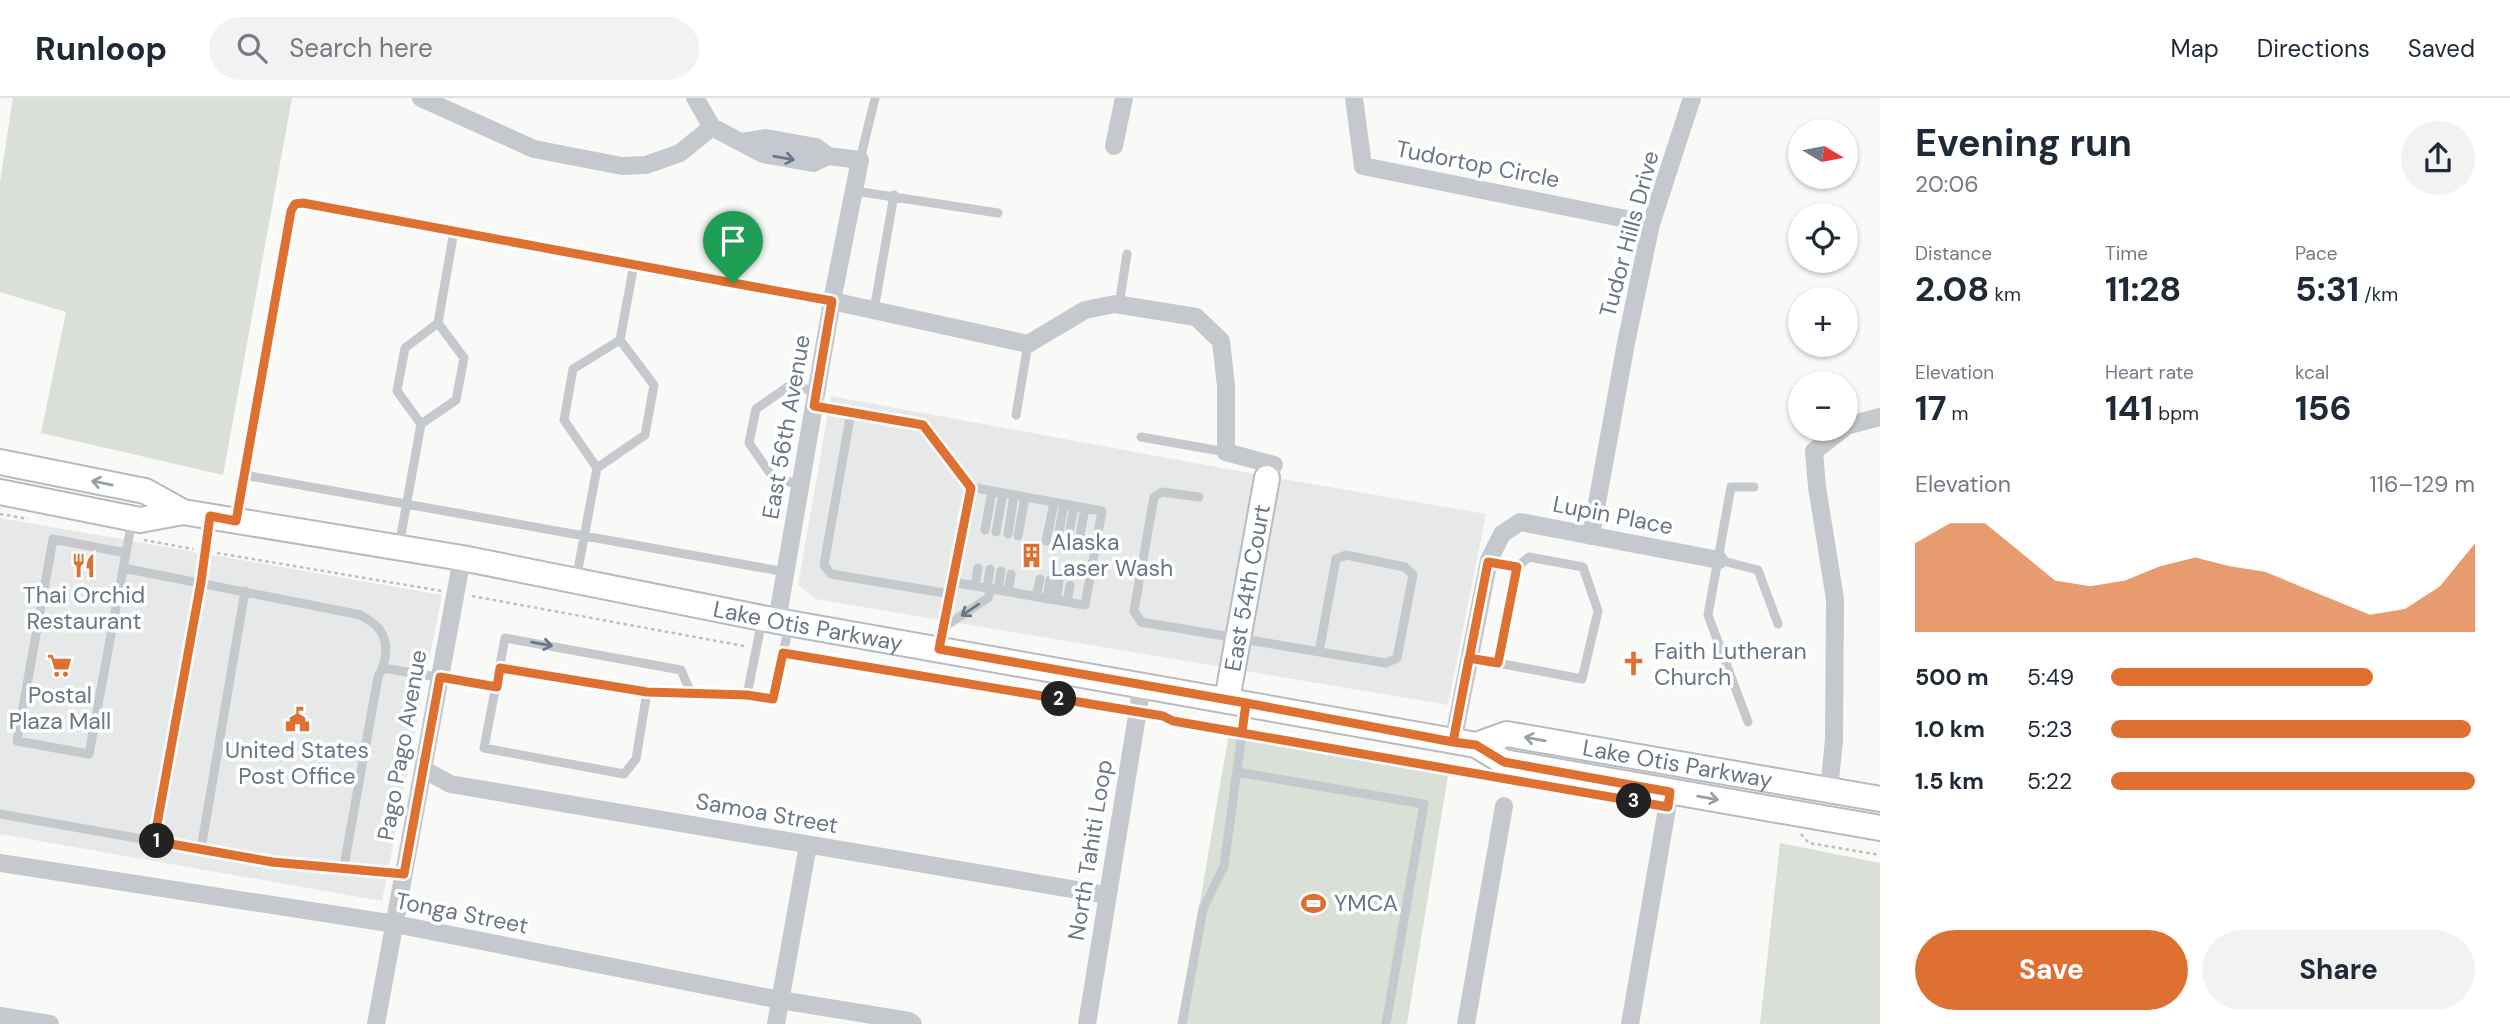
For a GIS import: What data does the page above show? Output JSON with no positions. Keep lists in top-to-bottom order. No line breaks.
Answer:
{"streets":{"main road":["East 54th Court","Lake Otis Parkway"],"street":["Tudortop Circle","Tudor Hills Drive","East 56th Avenue","Lupin Place","Pago Pago Avenue","Samoa Street","North Tahiti Loop","Tonga Street"]},"crossings":[["Tudortop Circle","Tudor Hills Drive"],["Tudor Hills Drive","Lupin Place"],["East 56th Avenue","Lake Otis Parkway"],["East 54th Court","Lake Otis Parkway"],["Lake Otis Parkway","Pago Pago Avenue"],["Lake Otis Parkway","North Tahiti Loop"],["Pago Pago Avenue","Samoa Street"],["Pago Pago Avenue","Tonga Street"],["Samoa Street","North Tahiti Loop"]],"places":{"building":["Alaska Laser Wash"],"restaurant":["Thai Orchid Restaurant"],"church":["Faith Lutheran Church"],"supermarket":["Postal Plaza Mall"],"public building":["United States Post Office"],"sports":["YMCA"]},"north":"right","page":{"header":"Runloop","search":"Search here","nav":["Map","Directions","Saved"],"heading":["Evening run","20:06"],"map_buttons":["+","−"],"stats":[["Distance","2.08 km"],["Time","11:28"],["Pace","5:31 /km"],["Elevation","17 m"],["Heart rate","141 bpm"],["kcal","156"]],"chart":["Elevation","116–129 m"],"list":[{"name":"500 m","note":"5:49"},{"name":"1.0 km","note":"5:23"},{"name":"1.5 km","note":"5:22"}],"pins":["2","3","1"],"buttons":["Save","Share"]}}
